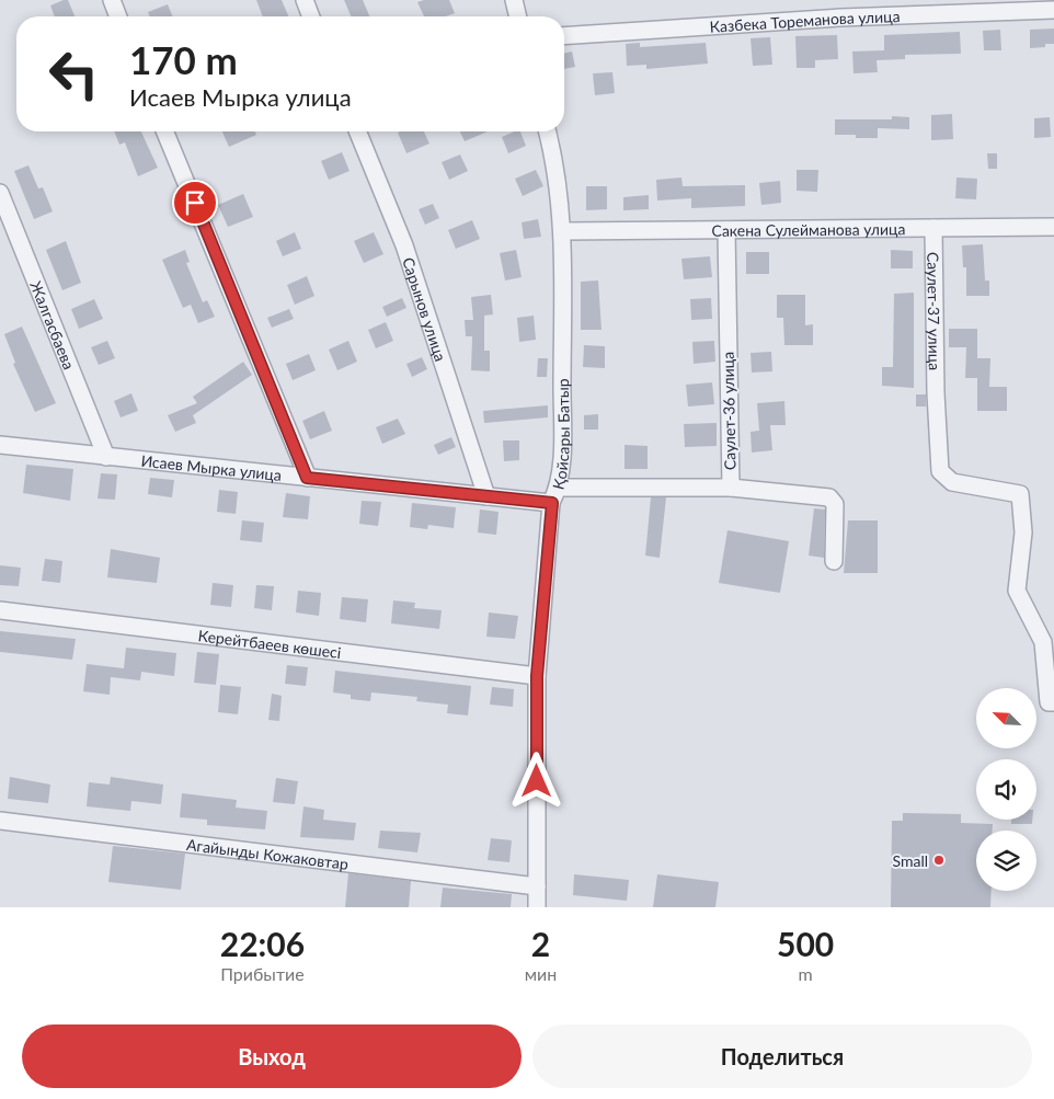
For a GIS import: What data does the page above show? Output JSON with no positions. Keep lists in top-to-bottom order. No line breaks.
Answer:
{"streets":{"street":["Казбека Тореманова улица","Сакена Сулейманова улица","Сарынов улица","Саулет-37 улица","Жалгасбаева","Саулет-36 улица","Қойсары Батыр","Исаев Мырка улица","Керейтбаеев көшесі","Агайынды Кожаковтар"]},"crossings":[["Сакена Сулейманова улица","Саулет-37 улица"],["Сакена Сулейманова улица","Саулет-36 улица"],["Сакена Сулейманова улица","Қойсары Батыр"],["Сарынов улица","Исаев Мырка улица"],["Жалгасбаева","Исаев Мырка улица"],["Саулет-36 улица","Қойсары Батыр"],["Қойсары Батыр","Исаев Мырка улица"],["Қойсары Батыр","Керейтбаеев көшесі"],["Қойсары Батыр","Агайынды Кожаковтар"]],"places":["Small"],"north":"top left","page":{"turn":["170 m","Исаев Мырка улица"],"eta":["22:06","Прибытие","2","мин","500","m"],"buttons":["Выход","Поделиться"]}}
